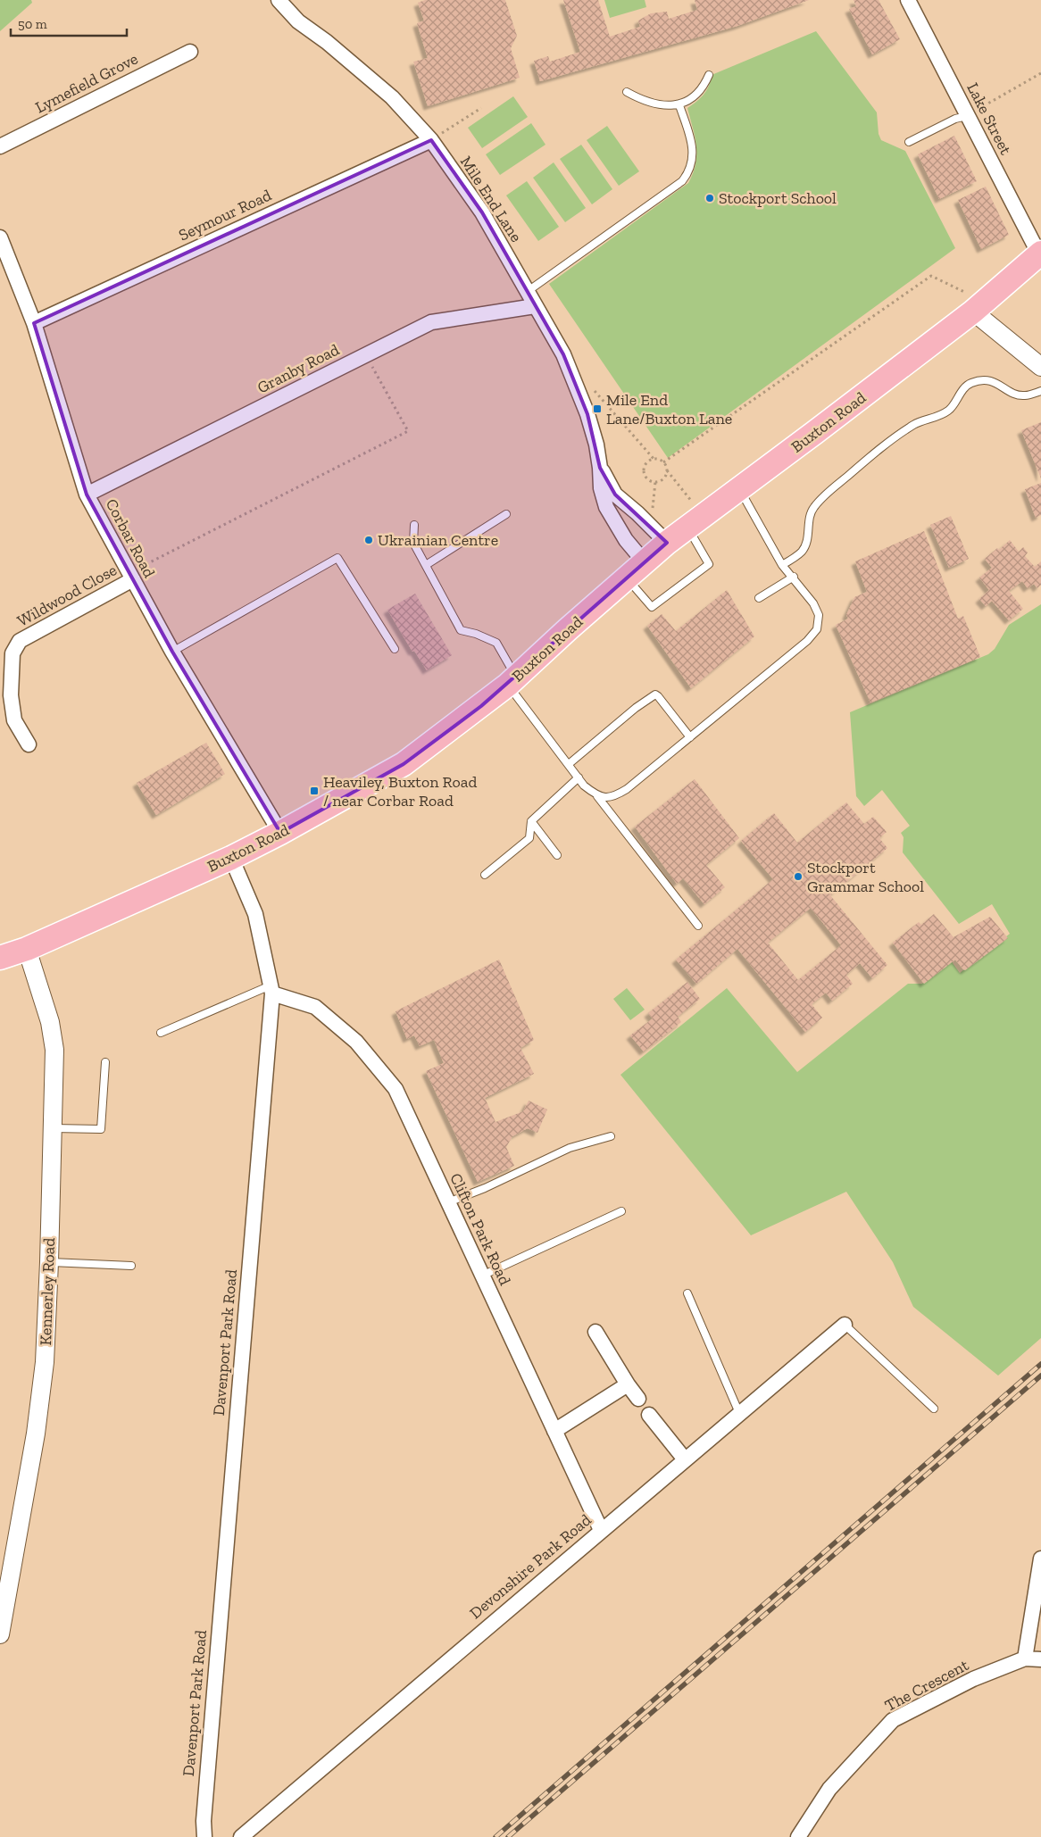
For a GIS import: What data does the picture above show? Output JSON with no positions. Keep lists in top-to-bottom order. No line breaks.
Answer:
{"streets":{"highway":["Buxton Road"],"street":["Lymefield Grove","Lake Street","Mile End Lane","Seymour Road","Granby Road","Corbar Road","Wildwood Close","Clifton Park Road","Kennerley Road","Davenport Park Road","Devonshire Park Road","The Crescent"]},"crossings":[["Lake Street","Buxton Road"],["Mile End Lane","Seymour Road"],["Mile End Lane","Granby Road"],["Mile End Lane","Buxton Road"],["Seymour Road","Corbar Road"],["Granby Road","Corbar Road"],["Buxton Road","Corbar Road"],["Buxton Road","Kennerley Road"],["Buxton Road","Davenport Park Road"],["Corbar Road","Wildwood Close"],["Clifton Park Road","Davenport Park Road"],["Clifton Park Road","Devonshire Park Road"]],"places":{"other":["Stockport School","Ukrainian Centre","Stockport Grammar School"],"transit":["Mile End Lane/Buxton Lane","Heaviley, Buxton Road / near Corbar Road"]},"scale_bar":"50 m"}
